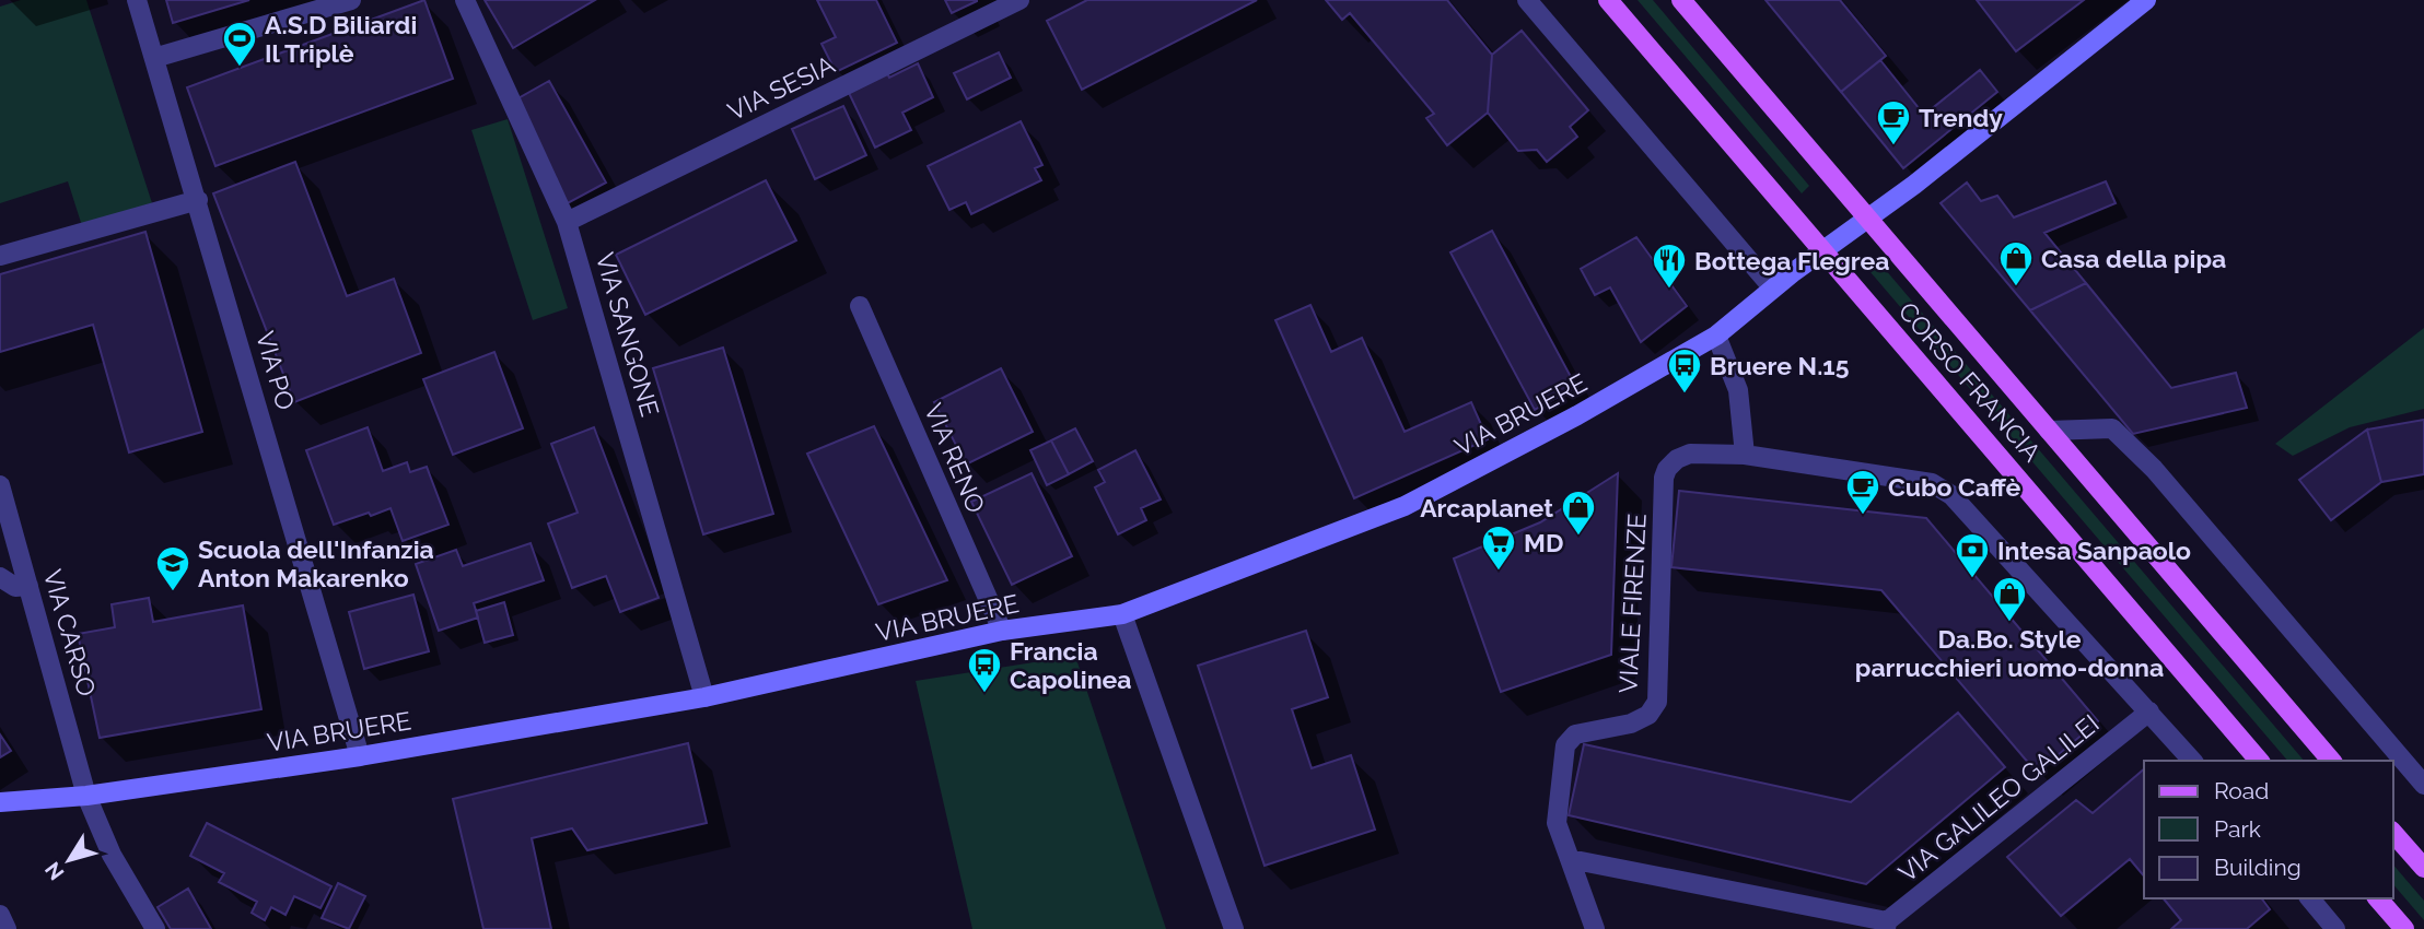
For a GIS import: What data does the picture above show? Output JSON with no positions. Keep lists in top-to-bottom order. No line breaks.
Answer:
{"streets":{"main road":["CORSO FRANCIA"],"street":["VIA SESIA","VIA SANGONE","VIA PO","VIA BRUERE","VIA RENO","VIALE FIRENZE","VIA CARSO","VIA GALILEO GALILEI"]},"crossings":[["VIA SESIA","VIA SANGONE"],["VIA SANGONE","VIA BRUERE"],["VIA PO","VIA BRUERE"],["CORSO FRANCIA","VIA BRUERE"],["VIA BRUERE","VIA RENO"],["VIA BRUERE","VIA CARSO"]],"places":{"sports":["A.S.D Biliardi Il Triplè"],"cafe":["Trendy","Cubo Caffè"],"shop":["Casa della pipa","Arcaplanet","Da.Bo. Style parrucchieri uomo-donna"],"restaurant":["Bottega Flegrea"],"bus stop":["Bruere N.15","Francia Capolinea"],"supermarket":["MD"],"bank":["Intesa Sanpaolo"],"school or university":["Scuola dell'Infanzia Anton Makarenko"]},"legend":["Road","Park","Building"],"north":"bottom left"}
